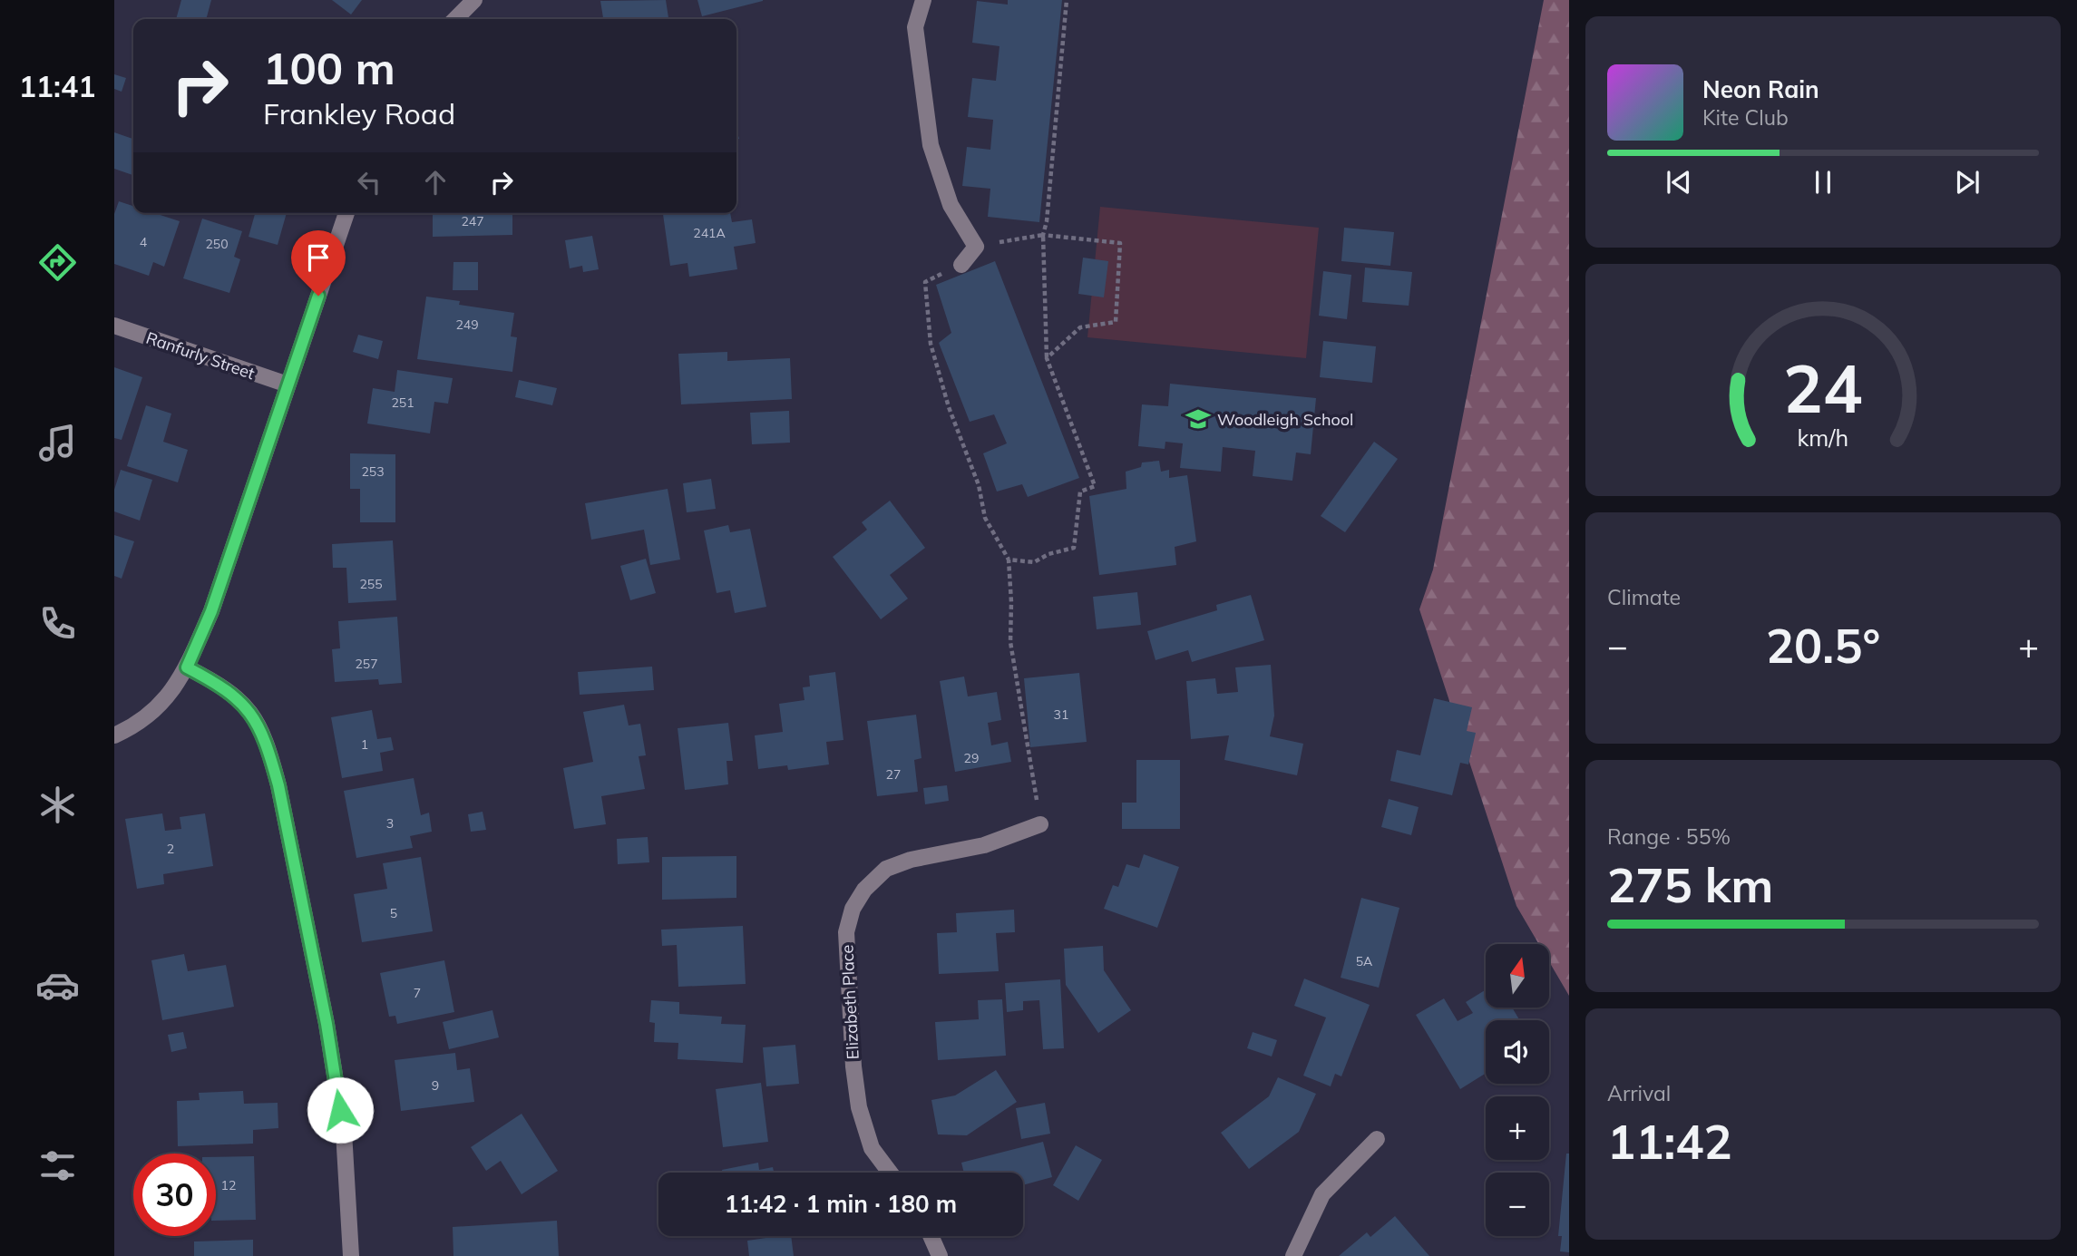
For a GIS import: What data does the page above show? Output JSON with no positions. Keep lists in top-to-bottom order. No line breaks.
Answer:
{"streets":{"street":["Ranfurly Street","Elizabeth Place"]},"places":{"school or university":["Woodleigh School"]},"house_numbers":["247","241A","4","250","249","251","253","255","257","31","1","29","27","3","2","5","5A","7","9","12"],"north":"top","page":{"tabs":"11:41","turn":["100 m","Frankley Road"],"song":["Neon Rain","Kite Club"],"tile":["Climate",["Range · 55%","275 km"],["Arrival","11:42"]],"heat":["−","20.5°","+"],"map_buttons":["+","−"],"limit":"30","trip":"11:42 · 1 min · 180 m","gauge":["24","km/h"]}}
